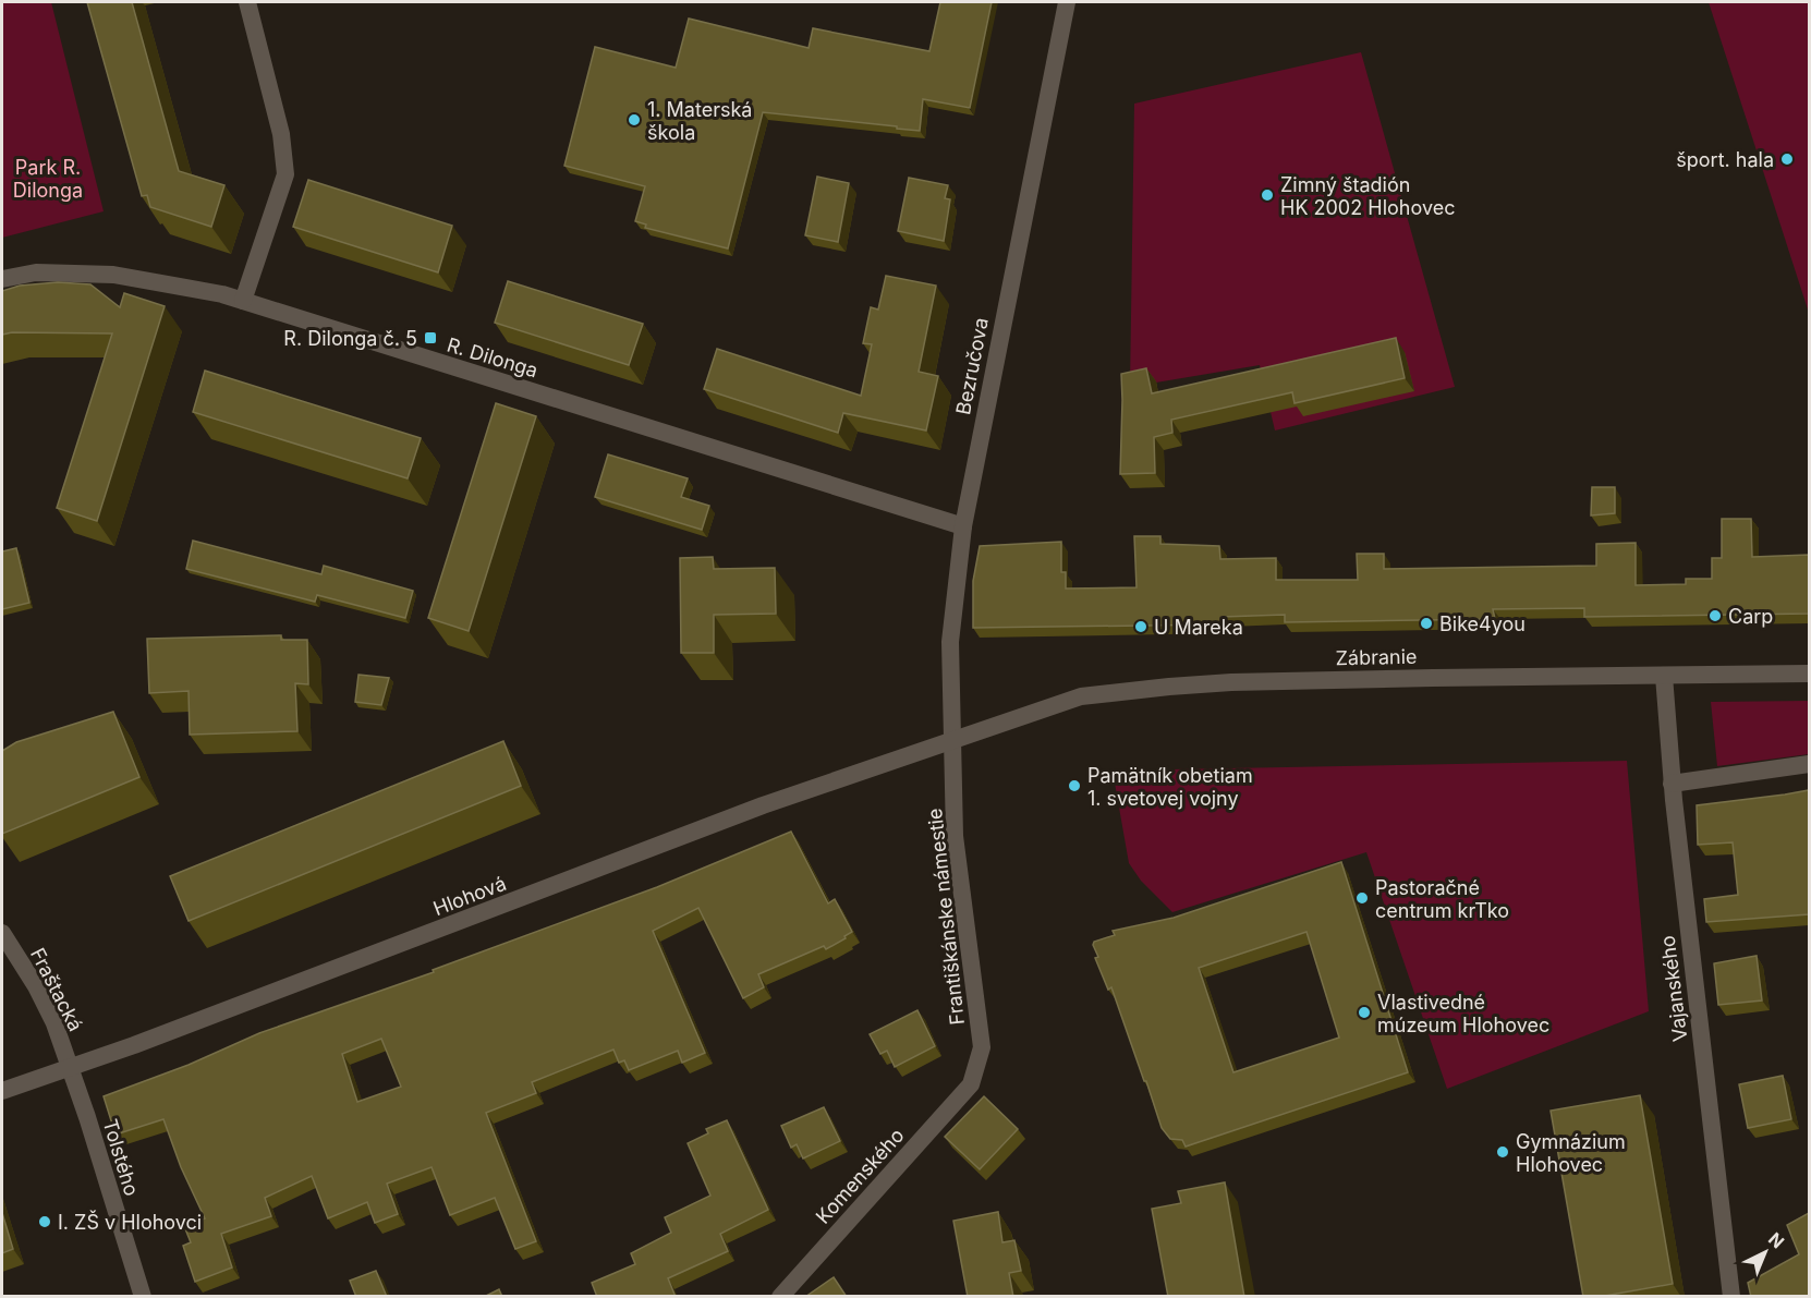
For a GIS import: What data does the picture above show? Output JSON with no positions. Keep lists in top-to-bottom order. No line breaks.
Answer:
{"streets":{"street":["R. Dilonga","Bezručova","Zábranie","Hlohová","Františkánske námestie","Vajanského","Fraštacká","Tolstého","Komenského"]},"crossings":[["R. Dilonga","Bezručova"],["Bezručova","Zábranie"],["Bezručova","Hlohová"],["Bezručova","Františkánske námestie"],["Zábranie","Hlohová"],["Zábranie","Františkánske námestie"],["Zábranie","Vajanského"],["Hlohová","Františkánske námestie"],["Hlohová","Fraštacká"],["Hlohová","Tolstého"],["Františkánske námestie","Komenského"],["Fraštacká","Tolstého"]],"parks":["Park R. Dilonga"],"places":{"other":["1. Materská škola","šport. hala","Zimný štadión HK 2002 Hlohovec","Carp","Bike4you","U Mareka","Pamätník obetiam 1. svetovej vojny","Pastoračné centrum krTko","Vlastivedné múzeum Hlohovec","Gymnázium Hlohovec","I. ZŠ v Hlohovci"],"transit":["R. Dilonga č. 5"]},"north":"top right"}
